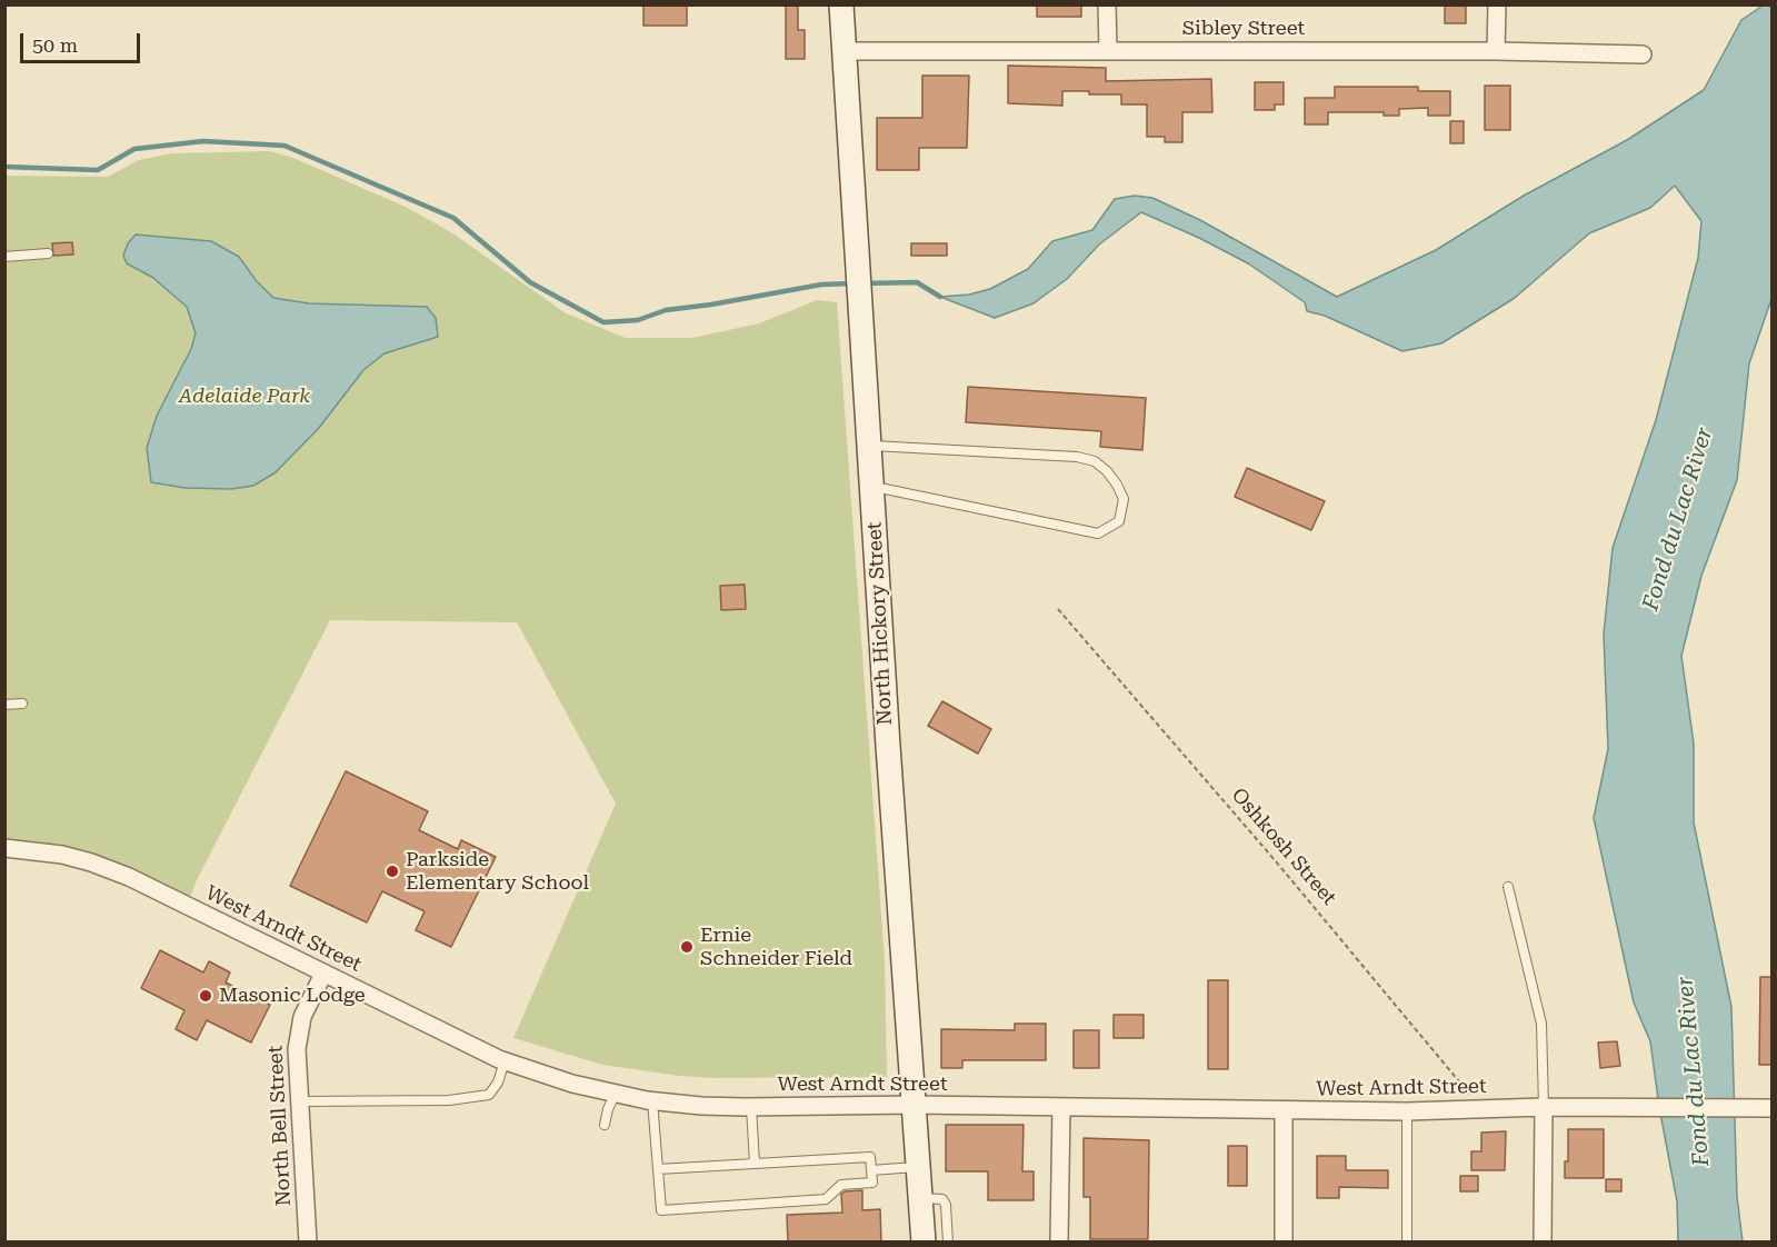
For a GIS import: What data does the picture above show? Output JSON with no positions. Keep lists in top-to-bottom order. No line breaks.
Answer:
{"streets":{"street":["Sibley Street","North Hickory Street","West Arndt Street","North Bell Street"],"path":["Oshkosh Street"]},"crossings":[["Sibley Street","North Hickory Street"],["North Hickory Street","West Arndt Street"],["Oshkosh Street","West Arndt Street"],["West Arndt Street","North Bell Street"]],"water":["Fond du Lac River"],"parks":["Adelaide Park"],"places":["Parkside Elementary School","Ernie Schneider Field","Masonic Lodge"],"scale_bar":"50 m"}
